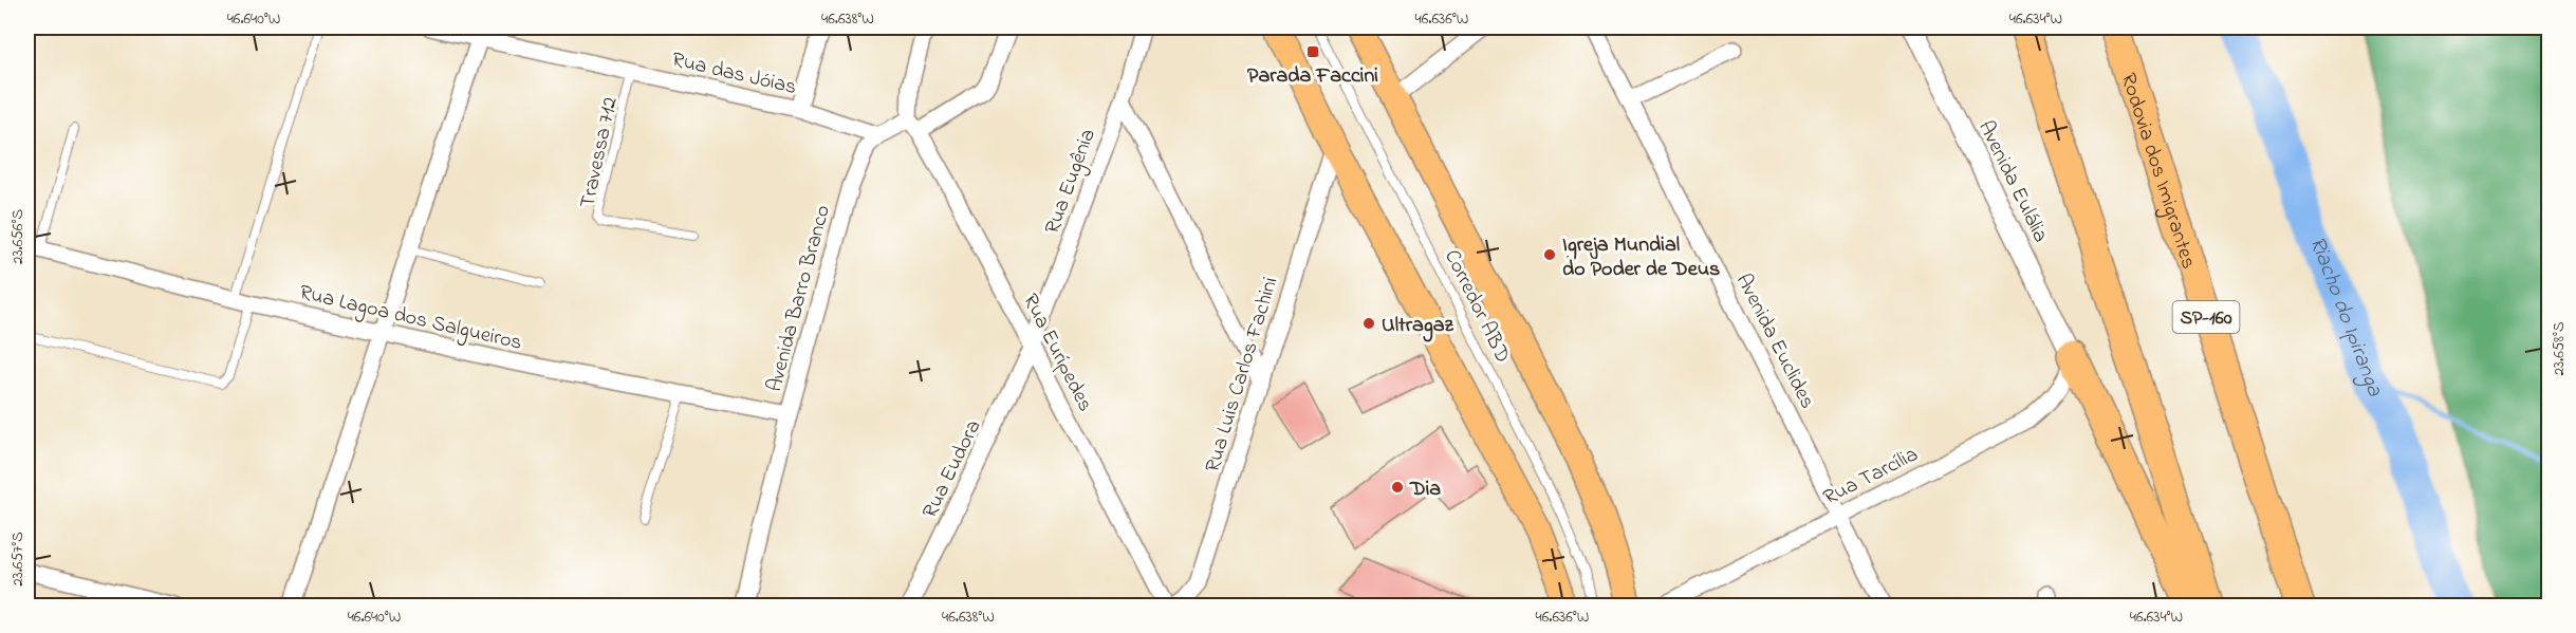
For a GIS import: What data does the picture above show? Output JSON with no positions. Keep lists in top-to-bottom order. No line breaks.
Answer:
{"streets":{"highway":["Rodovia dos Imigrantes","SP-160"],"street":["Rua das Jóias","Rua Eugênia","Avenida Eulália","Avenida Barro Branco","Rua Lagoa dos Salgueiros","Avenida Euclides","Rua Eurípedes","Rua Luis Carlos Fachini","Rua Eudora","Rua Tarcília"],"lane":["Travessa 712","Corredor ABD"]},"crossings":[["Rua das Jóias","Travessa 712"],["Rua das Jóias","Avenida Barro Branco"],["Rua Eugênia","Rua Eurípedes"],["Rua Eugênia","Rua Eudora"],["Avenida Eulália","Rua Tarcília"],["Avenida Barro Branco","Rua Lagoa dos Salgueiros"],["Avenida Barro Branco","Rua Eurípedes"],["Avenida Euclides","Rua Tarcília"],["Rua Eurípedes","Rua Eudora"]],"water":["Riacho do Ipiranga"],"places":{"transit":["Parada Faccini"],"other":["Igreja Mundial do Poder de Deus","Ultragaz","Dia"]},"coordinates":["46.640°W","46.638°W","46.636°W","46.634°W","23.656°S","23.658°S","23.657°S"]}
